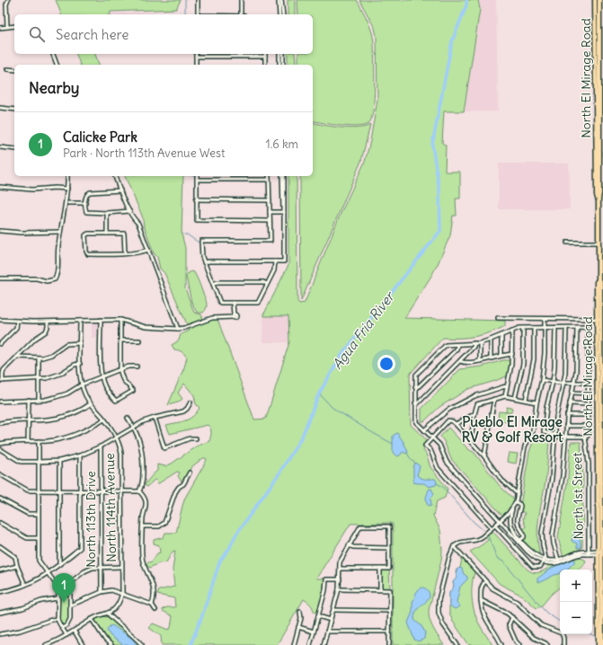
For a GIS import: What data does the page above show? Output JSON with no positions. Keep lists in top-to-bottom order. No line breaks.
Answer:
{"streets":{"main road":["North El Mirage Road"],"street":["North 1st Street","North 114th Avenue","North 113th Drive"]},"districts":["Pueblo El Mirage RV & Golf Resort"],"water":["Agua Fria River"],"page":{"search":"Search here","heading":"Nearby","list":[{"mark":"1","name":"Calicke Park","note":"Park · North 113th Avenue West","value":"1.6 km"}],"map_buttons":["+","−"],"pins":"1"}}
